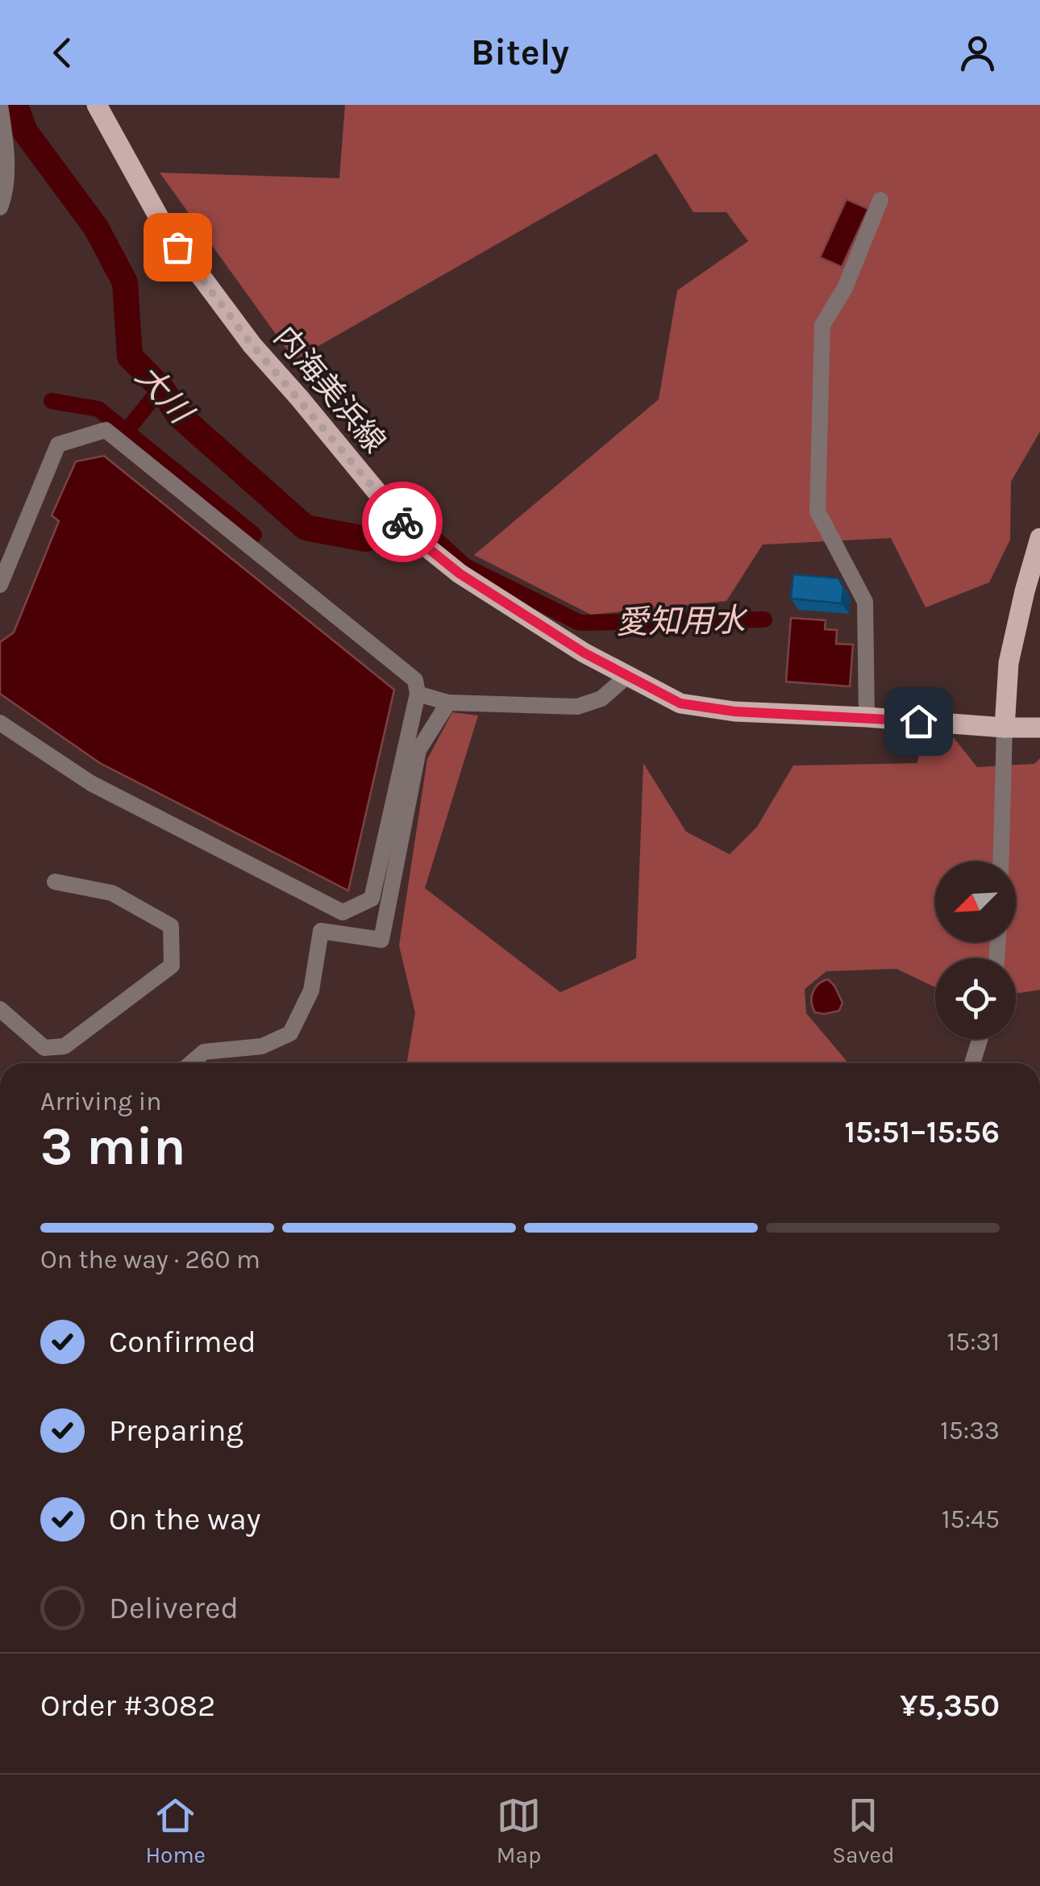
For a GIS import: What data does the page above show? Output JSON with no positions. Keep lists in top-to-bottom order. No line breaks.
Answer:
{"streets":{"main road":["内海美浜線"]},"water":["大川","愛知用水"],"north":"bottom left","page":{"header":"Bitely","heading":["3 min","Arriving in","15:51–15:56"],"panel":["Order #3082","¥5,350"],"bar":"On the way · 260 m","list":[["Confirmed","15:31"],["Preparing","15:33"],["On the way","15:45"],"Delivered"],"tabs":["Home","Map","Saved"]}}
